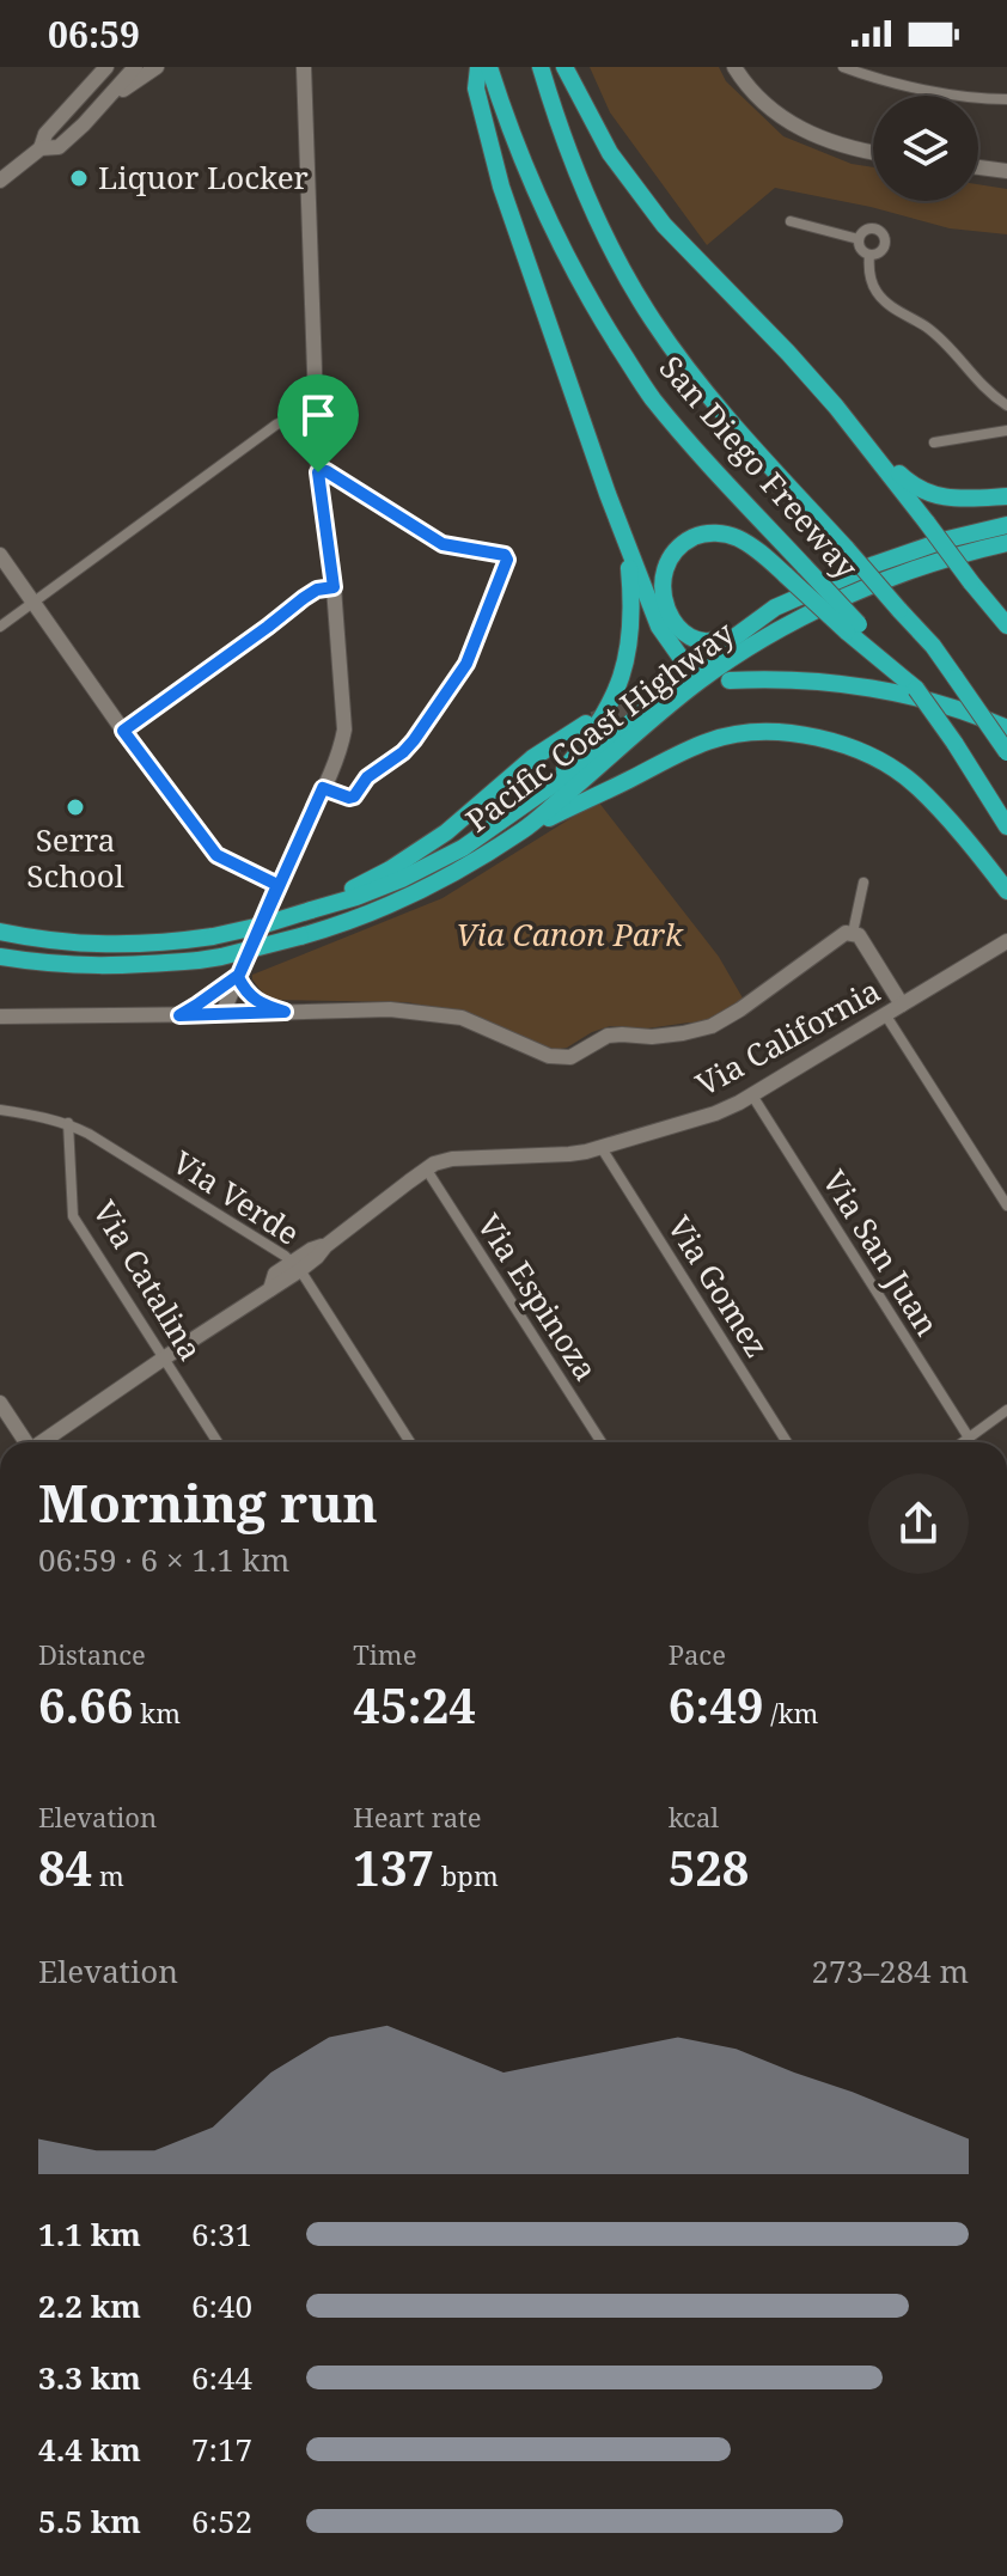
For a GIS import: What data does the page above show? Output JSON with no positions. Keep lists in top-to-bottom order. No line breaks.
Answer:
{"streets":{"highway":["San Diego Freeway","Pacific Coast Highway"],"main road":["Via California"],"street":["Via Verde","Via San Juan","Via Catalina","Via Gomez","Via Espinoza"]},"crossings":[["Via California","Via Verde"],["Via California","Via San Juan"],["Via California","Via Catalina"],["Via California","Via Gomez"],["Via California","Via Espinoza"],["Via Verde","Via Catalina"]],"parks":["Via Canon Park"],"places":["Liquor Locker","Serra School"],"page":{"status":"06:59","heading":["Morning run","06:59 · 6 × 1.1 km"],"stats":[["Distance","6.66 km"],["Time","45:24"],["Pace","6:49 /km"],["Elevation","84 m"],["Heart rate","137 bpm"],["kcal","528"]],"chart":["Elevation","273–284 m"],"list":[{"name":"1.1 km","note":"6:31"},{"name":"2.2 km","note":"6:40"},{"name":"3.3 km","note":"6:44"},{"name":"4.4 km","note":"7:17"},{"name":"5.5 km","note":"6:52"}]}}
